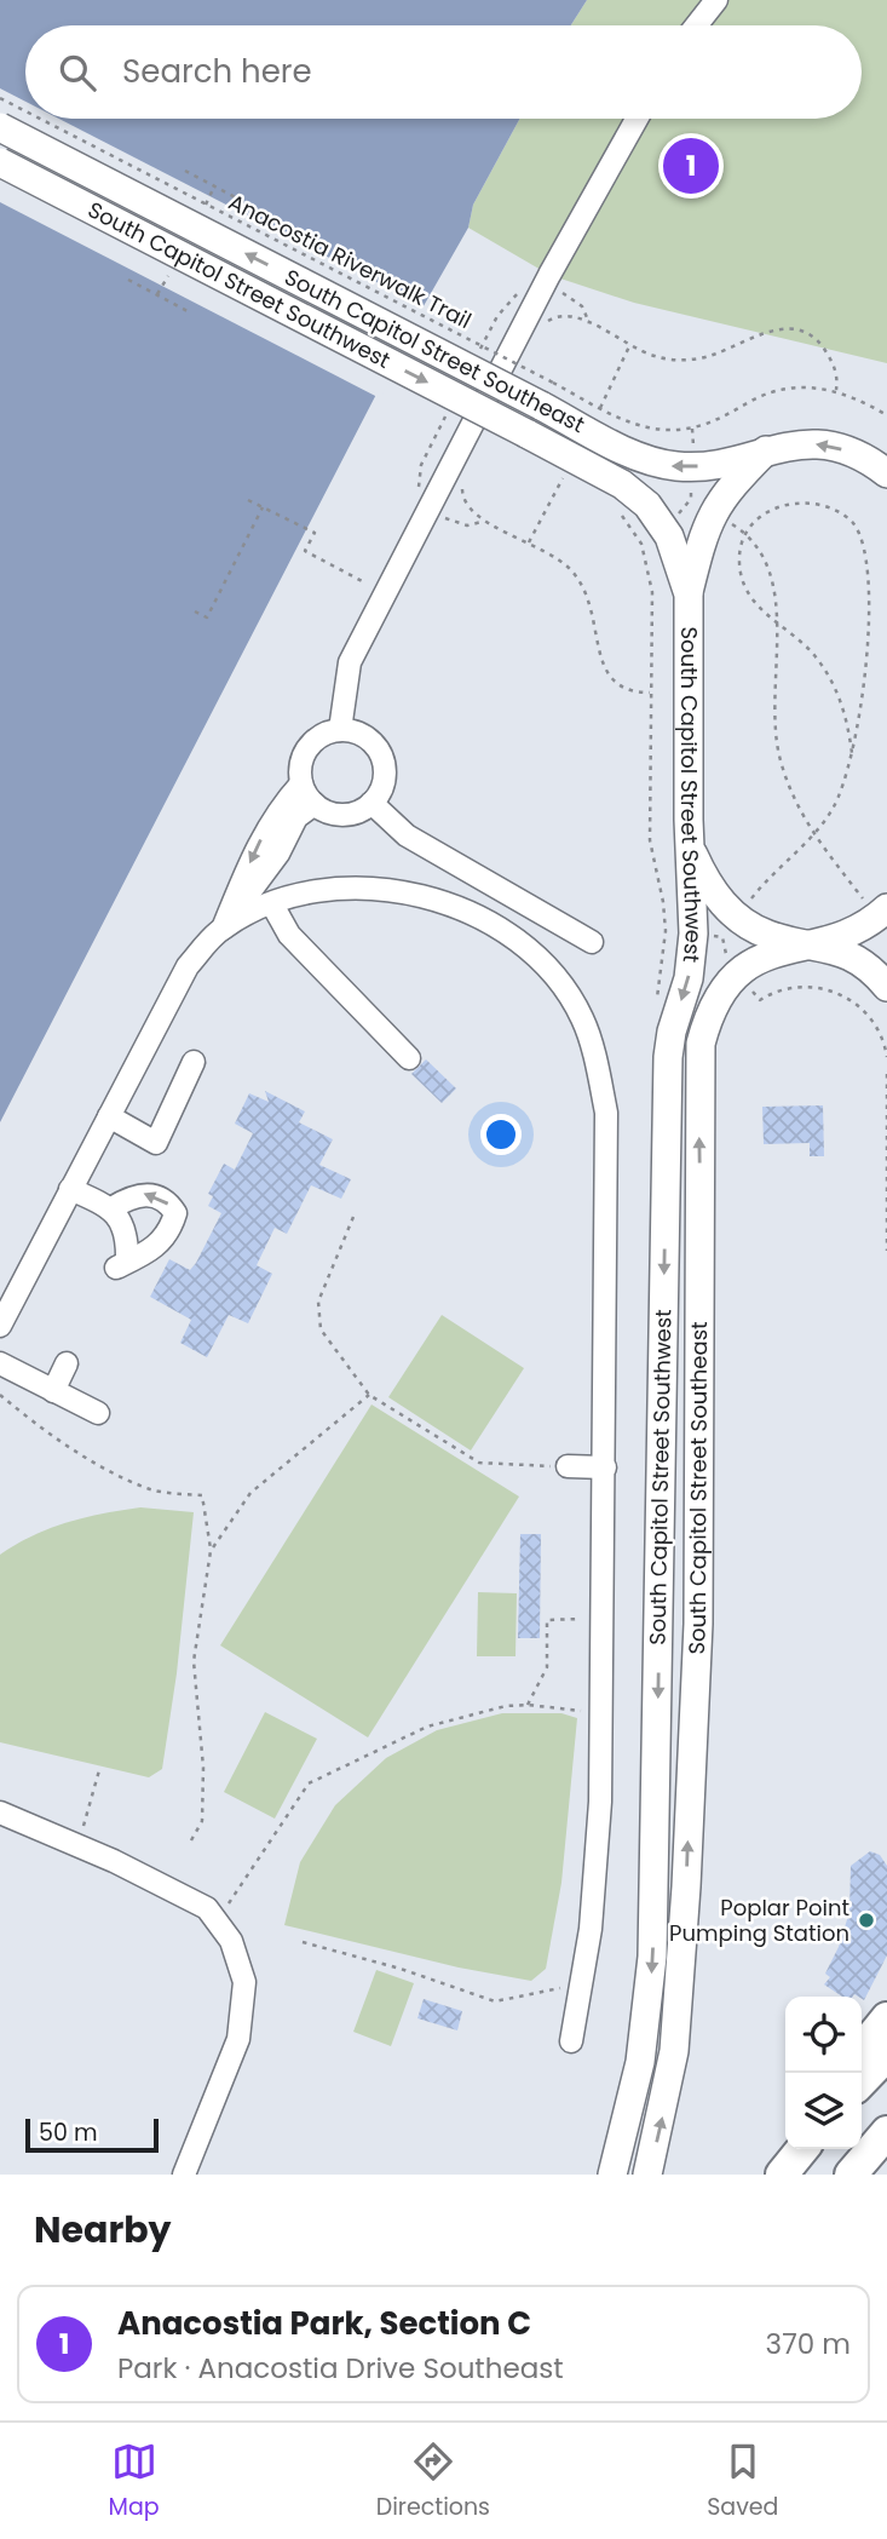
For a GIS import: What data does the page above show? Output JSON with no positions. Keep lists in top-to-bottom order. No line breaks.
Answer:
{"streets":{"main road":["South Capitol Street Southwest","South Capitol Street Southeast"],"path":["Anacostia Riverwalk Trail"]},"crossings":[["Anacostia Riverwalk Trail","South Capitol Street Southeast"]],"one_way":["South Capitol Street Southwest"],"places":["Poplar Point Pumping Station"],"scale_bar":"50 m","page":{"search":"Search here","pins":"1","scale":"50 m","heading":"Nearby","list":[{"mark":"1","name":"Anacostia Park, Section C","note":"Park · Anacostia Drive Southeast","value":"370 m"}],"nav":["Map","Directions","Saved"]}}
